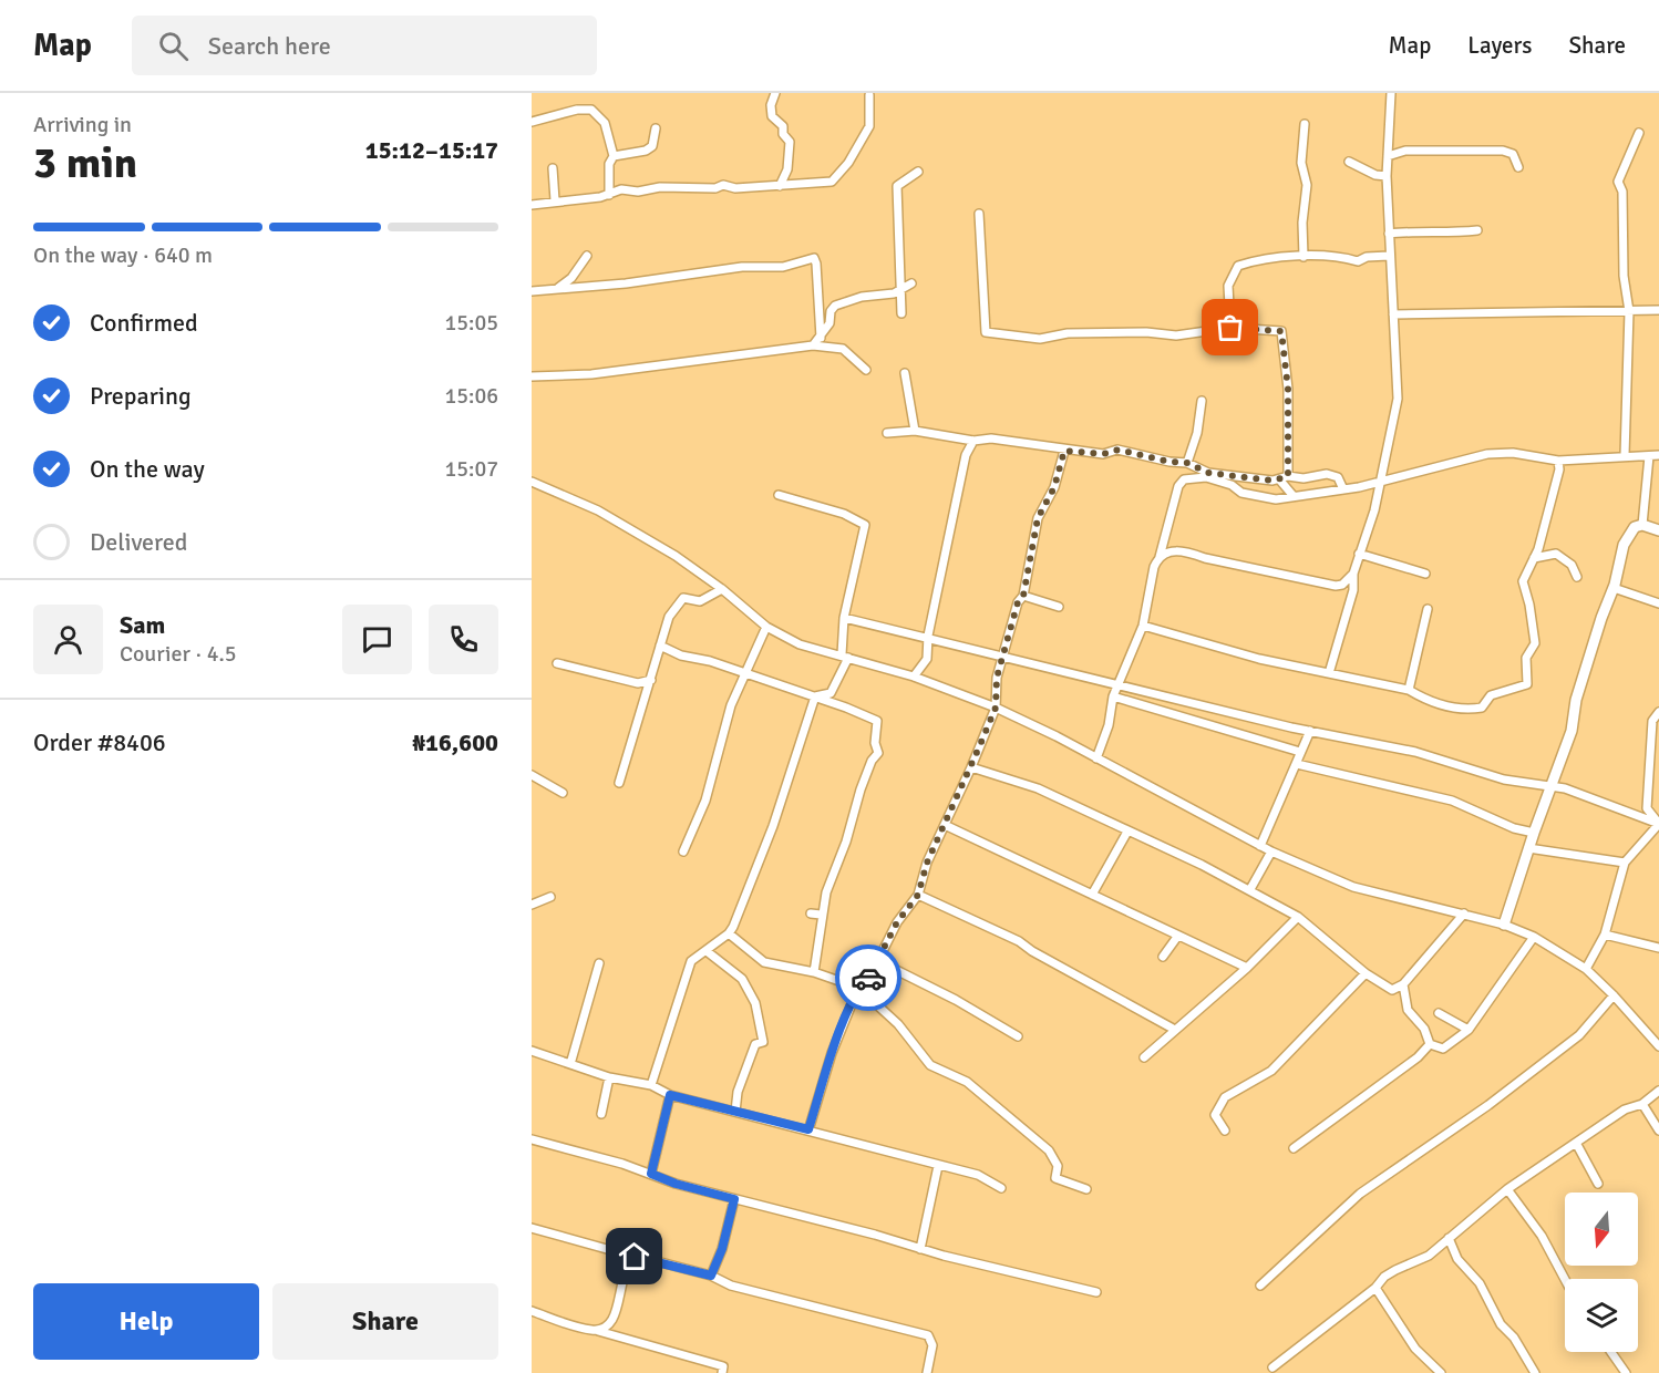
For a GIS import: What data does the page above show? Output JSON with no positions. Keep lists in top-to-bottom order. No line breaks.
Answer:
{"north":"bottom","page":{"header":"Map","search":"Search here","nav":["Map","Layers","Share"],"heading":["3 min","Arriving in","15:12–15:17"],"panel":["Sam","Courier · 4.5","Order #8406","₦16,600"],"bar":"On the way · 640 m","list":[["Confirmed","15:05"],["Preparing","15:06"],["On the way","15:07"],"Delivered"],"buttons":["Help","Share"]}}
